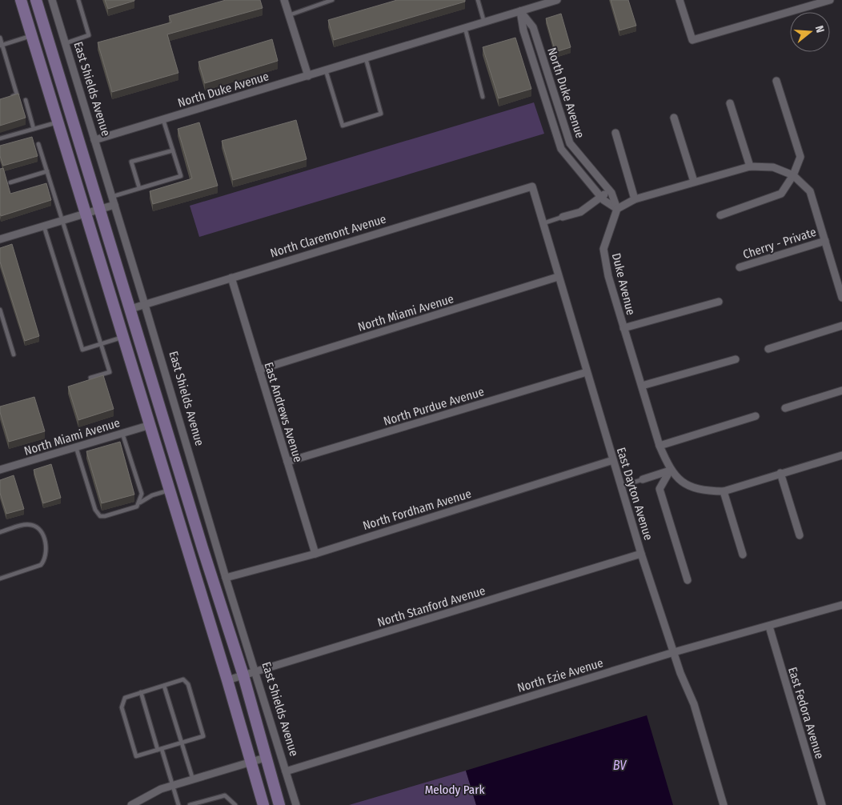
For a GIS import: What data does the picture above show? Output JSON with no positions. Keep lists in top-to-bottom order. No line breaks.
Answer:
{"streets":{"street":["East Shields Avenue","North Duke Avenue","North Claremont Avenue","Cherry - Private","Duke Avenue","North Miami Avenue","North Purdue Avenue","East Andrews Avenue","East Dayton Avenue","North Fordham Avenue","North Stanford Avenue","North Ezie Avenue","East Fedora Avenue"]},"crossings":[["East Shields Avenue","North Duke Avenue"],["East Shields Avenue","North Claremont Avenue"],["East Shields Avenue","North Fordham Avenue"],["East Shields Avenue","North Stanford Avenue"],["East Shields Avenue","North Ezie Avenue"],["North Duke Avenue","Duke Avenue"],["North Claremont Avenue","East Andrews Avenue"],["North Claremont Avenue","East Dayton Avenue"],["North Miami Avenue","East Andrews Avenue"],["North Miami Avenue","East Dayton Avenue"],["North Purdue Avenue","East Andrews Avenue"],["North Purdue Avenue","East Dayton Avenue"],["East Andrews Avenue","North Fordham Avenue"],["East Dayton Avenue","North Fordham Avenue"],["East Dayton Avenue","North Stanford Avenue"],["East Dayton Avenue","North Ezie Avenue"],["North Ezie Avenue","East Fedora Avenue"]],"water":["BV"],"parks":["Melody Park"],"north":"right"}
